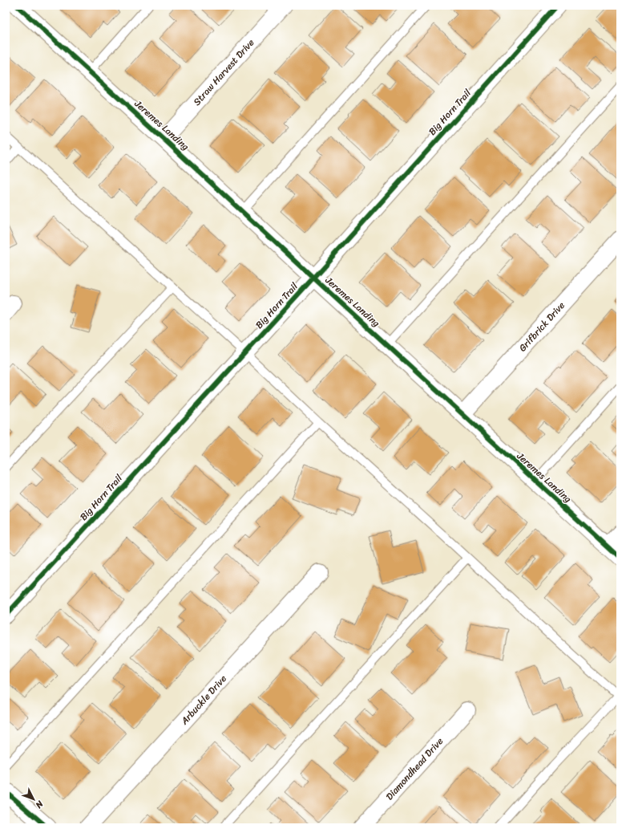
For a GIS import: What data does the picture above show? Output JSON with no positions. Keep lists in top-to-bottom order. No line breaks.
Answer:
{"streets":{"street":["Straw Harvest Drive","Big Horn Trail","Jeremes Landing","Grifbrick Drive","Arbuckle Drive","Diamondhead Drive"]},"crossings":[["Straw Harvest Drive","Jeremes Landing"],["Big Horn Trail","Jeremes Landing"],["Jeremes Landing","Grifbrick Drive"]],"north":"bottom right"}
